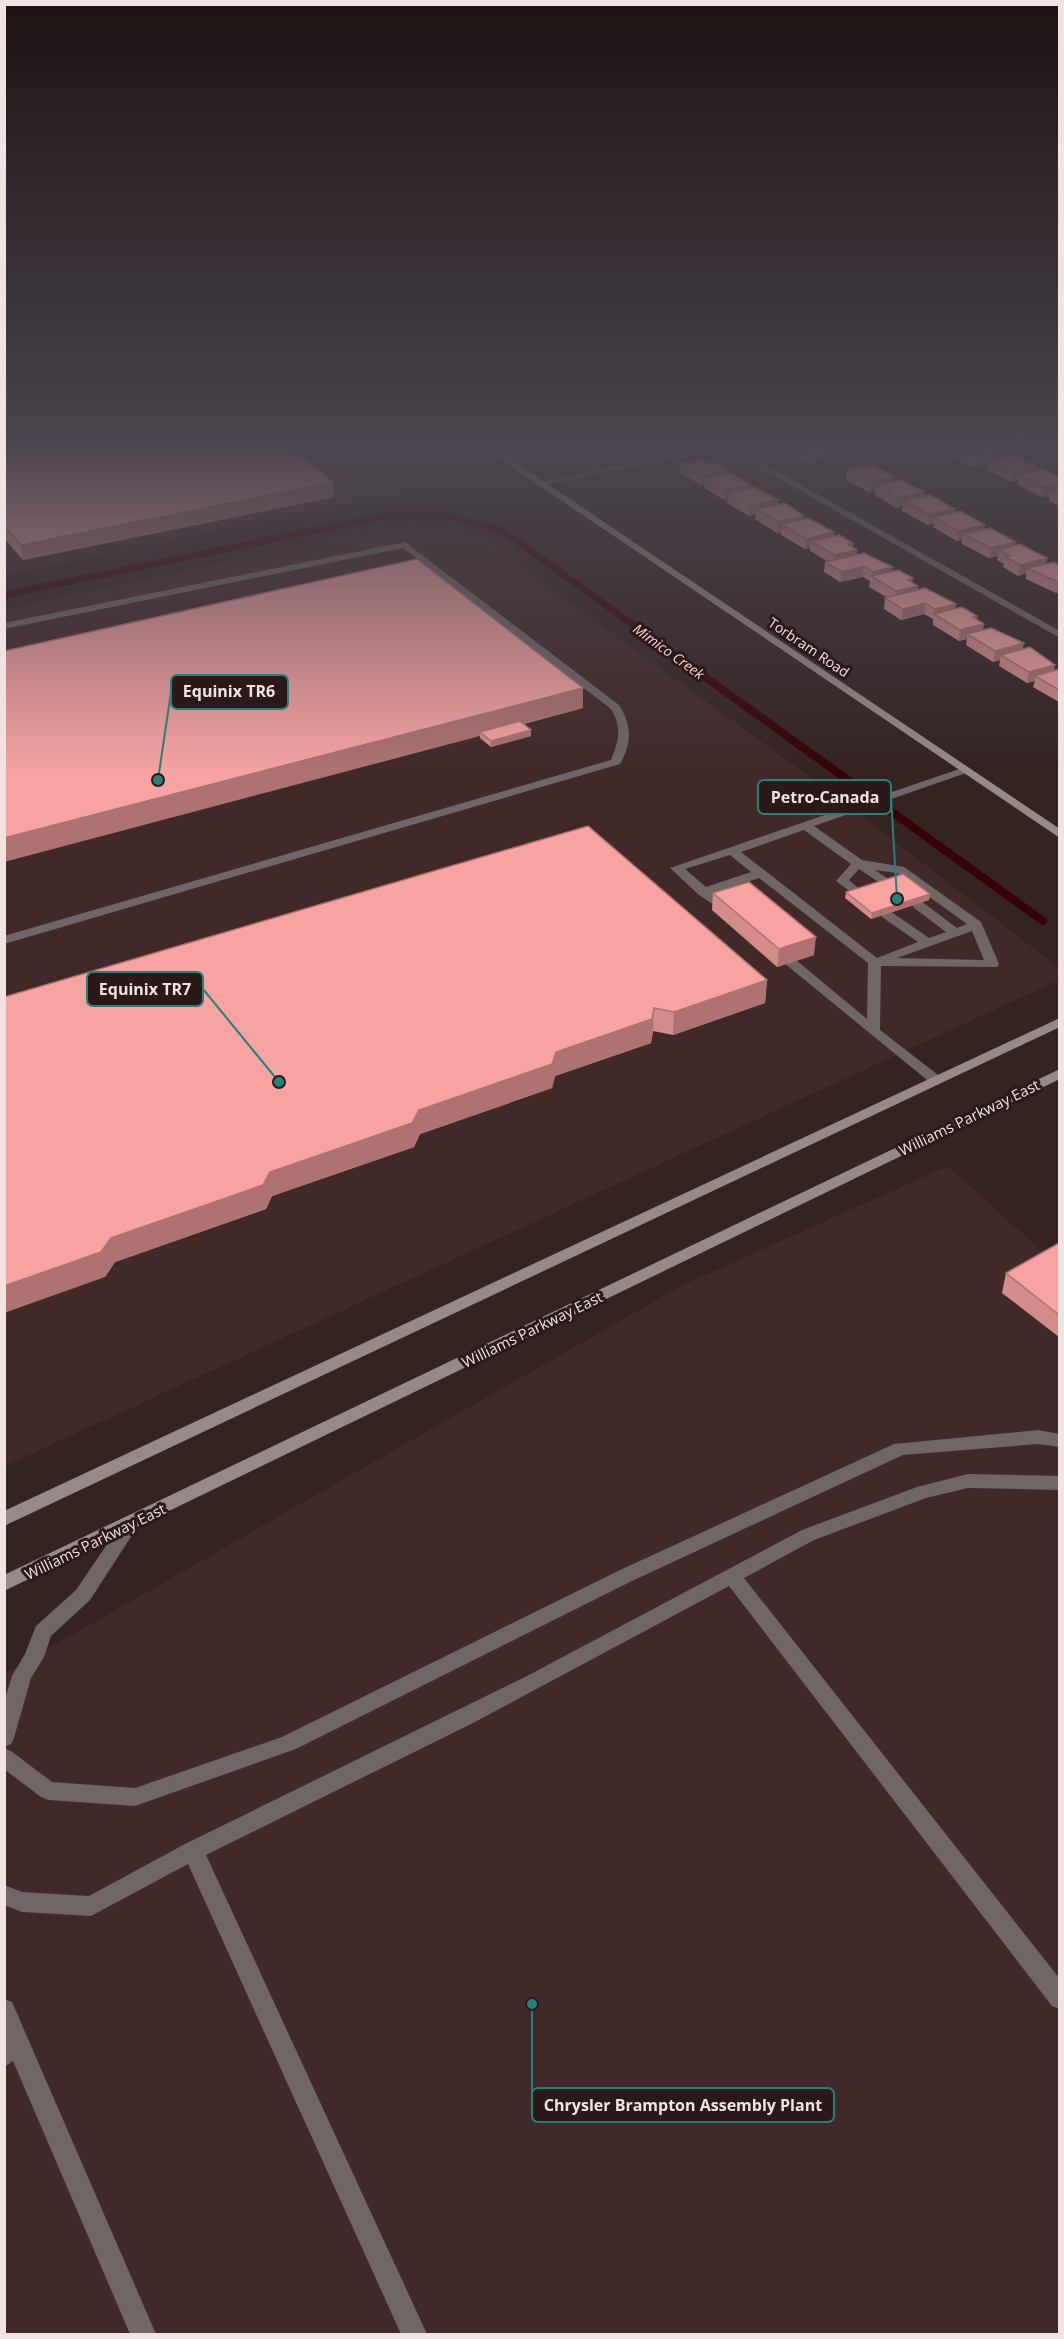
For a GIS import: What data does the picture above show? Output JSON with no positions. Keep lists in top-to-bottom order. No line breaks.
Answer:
{"streets":{"main road":["Torbram Road","Williams Parkway East"]},"water":["Mimico Creek"],"places":["Equinix TR6","Petro-Canada","Equinix TR7","Chrysler Brampton Assembly Plant"]}
